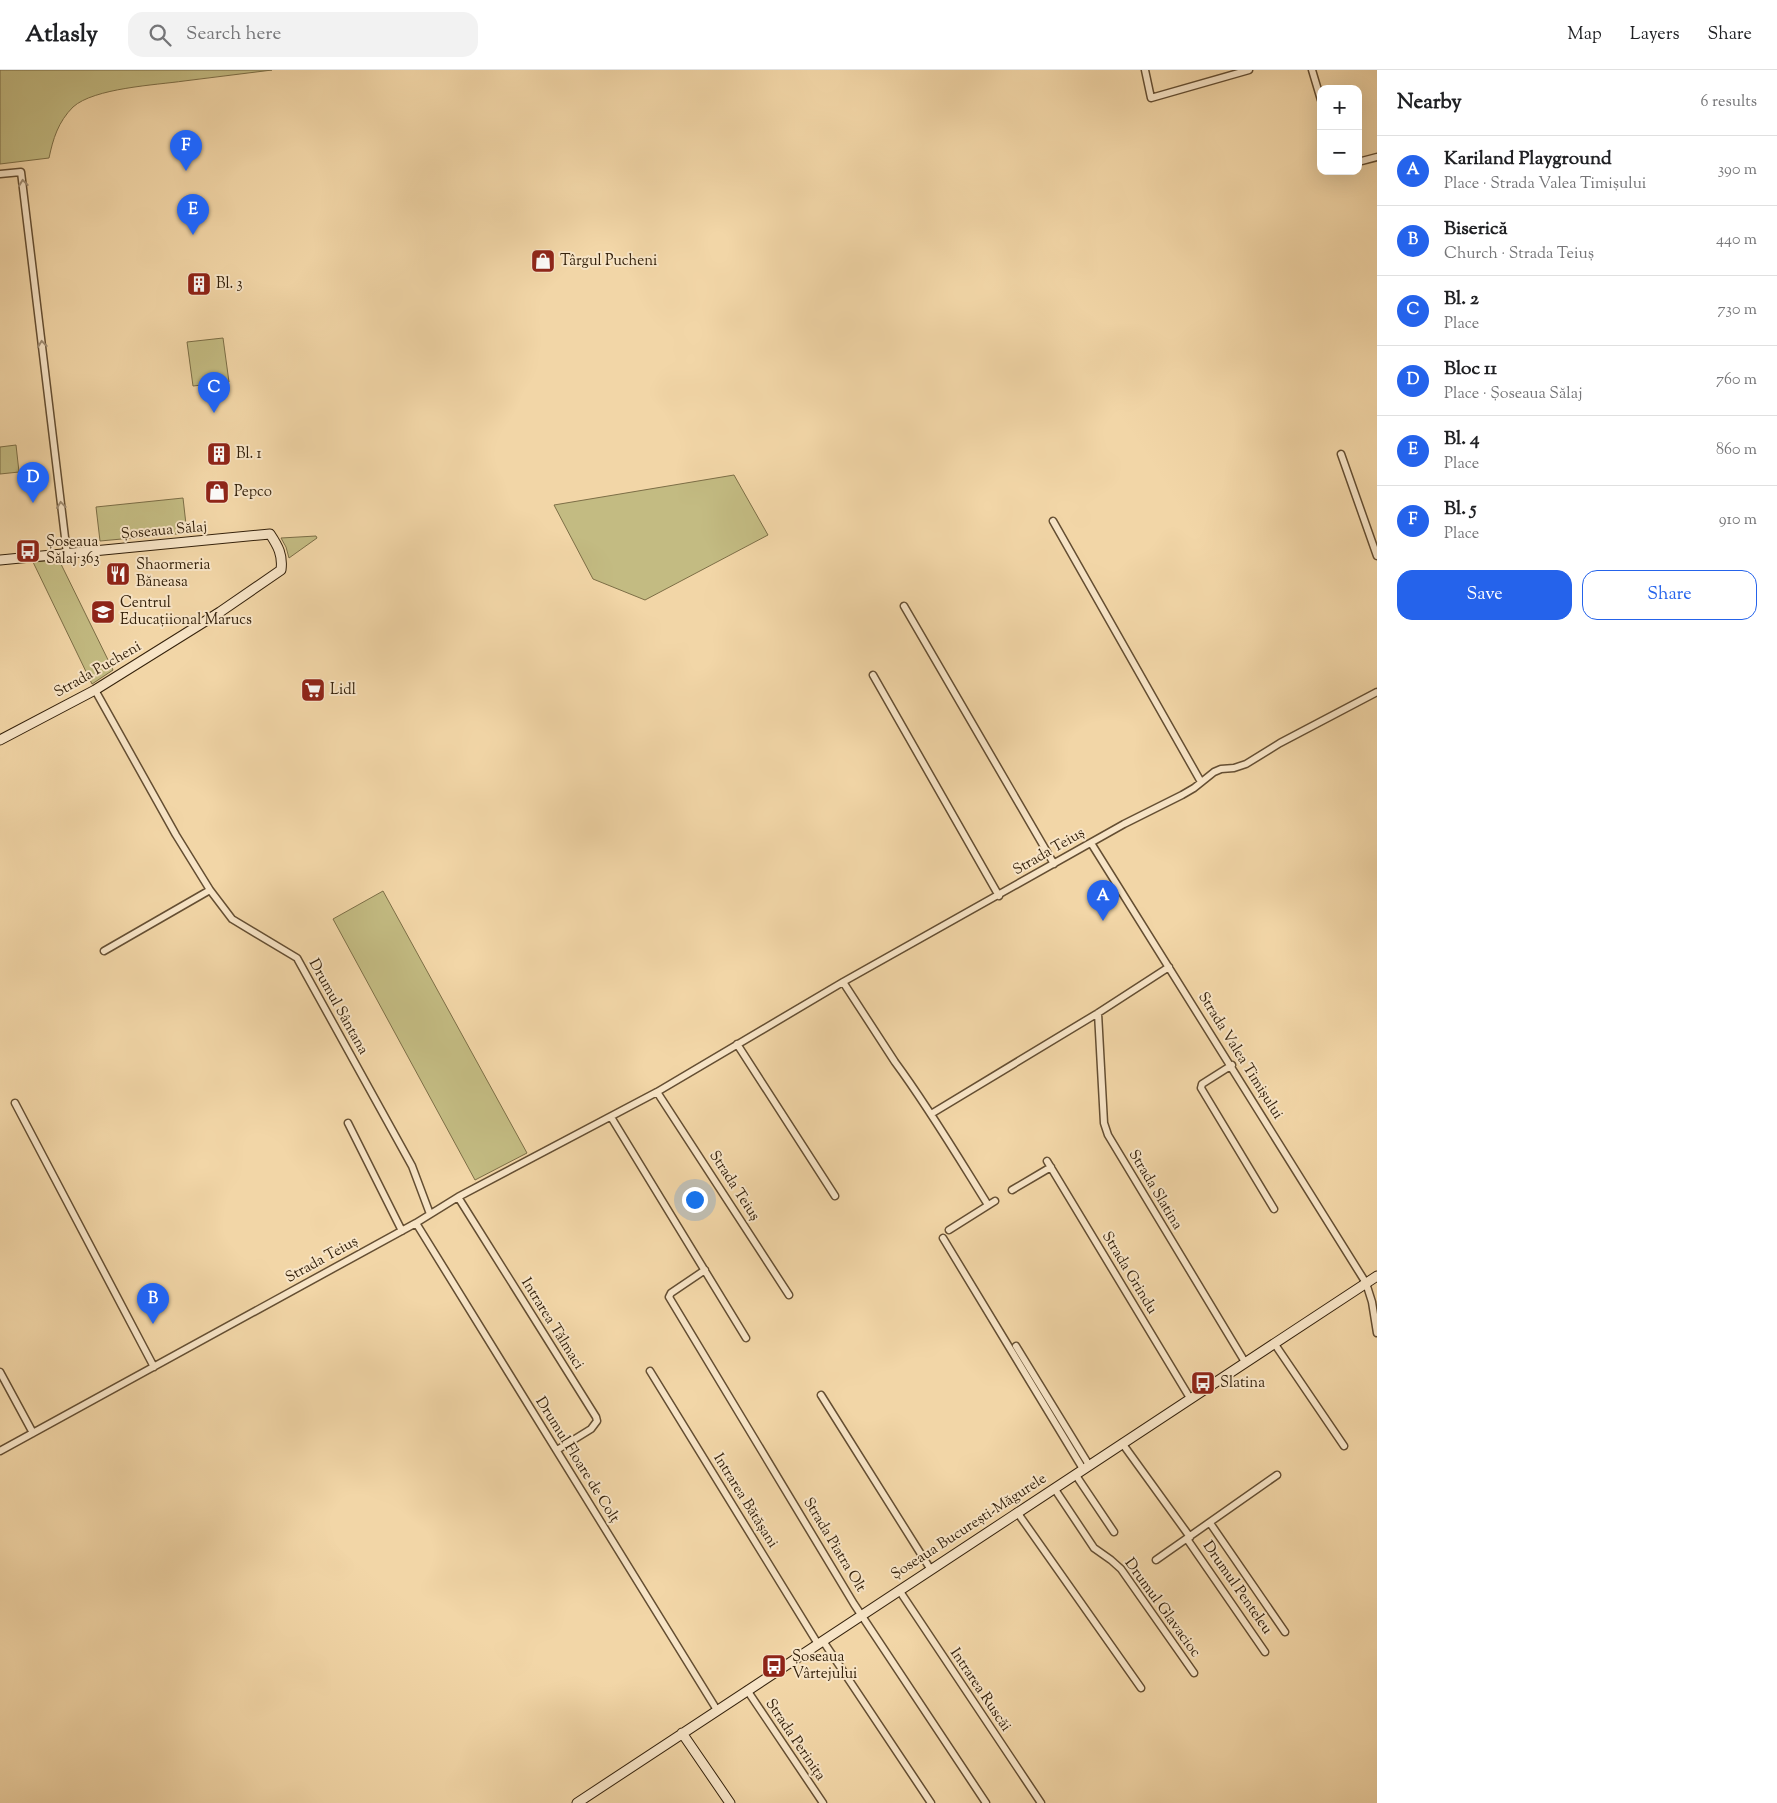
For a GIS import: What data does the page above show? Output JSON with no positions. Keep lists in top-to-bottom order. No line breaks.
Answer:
{"streets":{"main road":["Șoseaua Sălaj","Strada Pucheni","Șoseaua București-Măgurele"],"street":["Strada Teiuș","Drumul Sântana","Strada Valea Timișului","Strada Slatina","Strada Grindu","Intrarea Tălmaci","Drumul Floare de Colț","Intrarea Bătășani","Strada Piatra Olt","Drumul Penteleu","Drumul Glavacioc","Intrarea Ruscăi","Strada Perinița"]},"crossings":[["Șoseaua Sălaj","Strada Pucheni"],["Strada Pucheni","Drumul Sântana"],["Strada Teiuș","Drumul Sântana"],["Strada Teiuș","Strada Valea Timișului"],["Strada Teiuș","Intrarea Tălmaci"],["Strada Teiuș","Drumul Floare de Colț"],["Strada Valea Timișului","Șoseaua București-Măgurele"],["Strada Slatina","Șoseaua București-Măgurele"],["Strada Grindu","Șoseaua București-Măgurele"],["Intrarea Tălmaci","Drumul Floare de Colț"],["Drumul Floare de Colț","Șoseaua București-Măgurele"],["Intrarea Bătășani","Șoseaua București-Măgurele"],["Șoseaua București-Măgurele","Strada Piatra Olt"],["Șoseaua București-Măgurele","Drumul Glavacioc"],["Șoseaua București-Măgurele","Intrarea Ruscăi"],["Șoseaua București-Măgurele","Strada Perinița"]],"places":{"shop":["Târgul Pucheni","Pepco"],"building":["Bl. 3","Bl. 1"],"bus stop":["Șoseaua Sălaj 363","Slatina","Șoseaua Vârtejului"],"restaurant":["Shaormeria Băneasa"],"school or university":["Centrul Educațiional Marucs"],"supermarket":["Lidl"]},"page":{"header":"Atlasly","search":"Search here","nav":["Map","Layers","Share"],"heading":["Nearby","6 results"],"map_buttons":["+","−"],"pins":["F","E","C","D","A","B"],"list":[{"mark":"A","name":"Kariland Playground","note":"Place · Strada Valea Timișului","value":"390 m"},{"mark":"B","name":"Biserică","note":"Church · Strada Teiuș","value":"440 m"},{"mark":"C","name":"Bl. 2","note":"Place","value":"730 m"},{"mark":"D","name":"Bloc 11","note":"Place · Șoseaua Sălaj","value":"760 m"},{"mark":"E","name":"Bl. 4","note":"Place","value":"860 m"},{"mark":"F","name":"Bl. 5","note":"Place","value":"910 m"}],"buttons":["Save","Share"]}}
